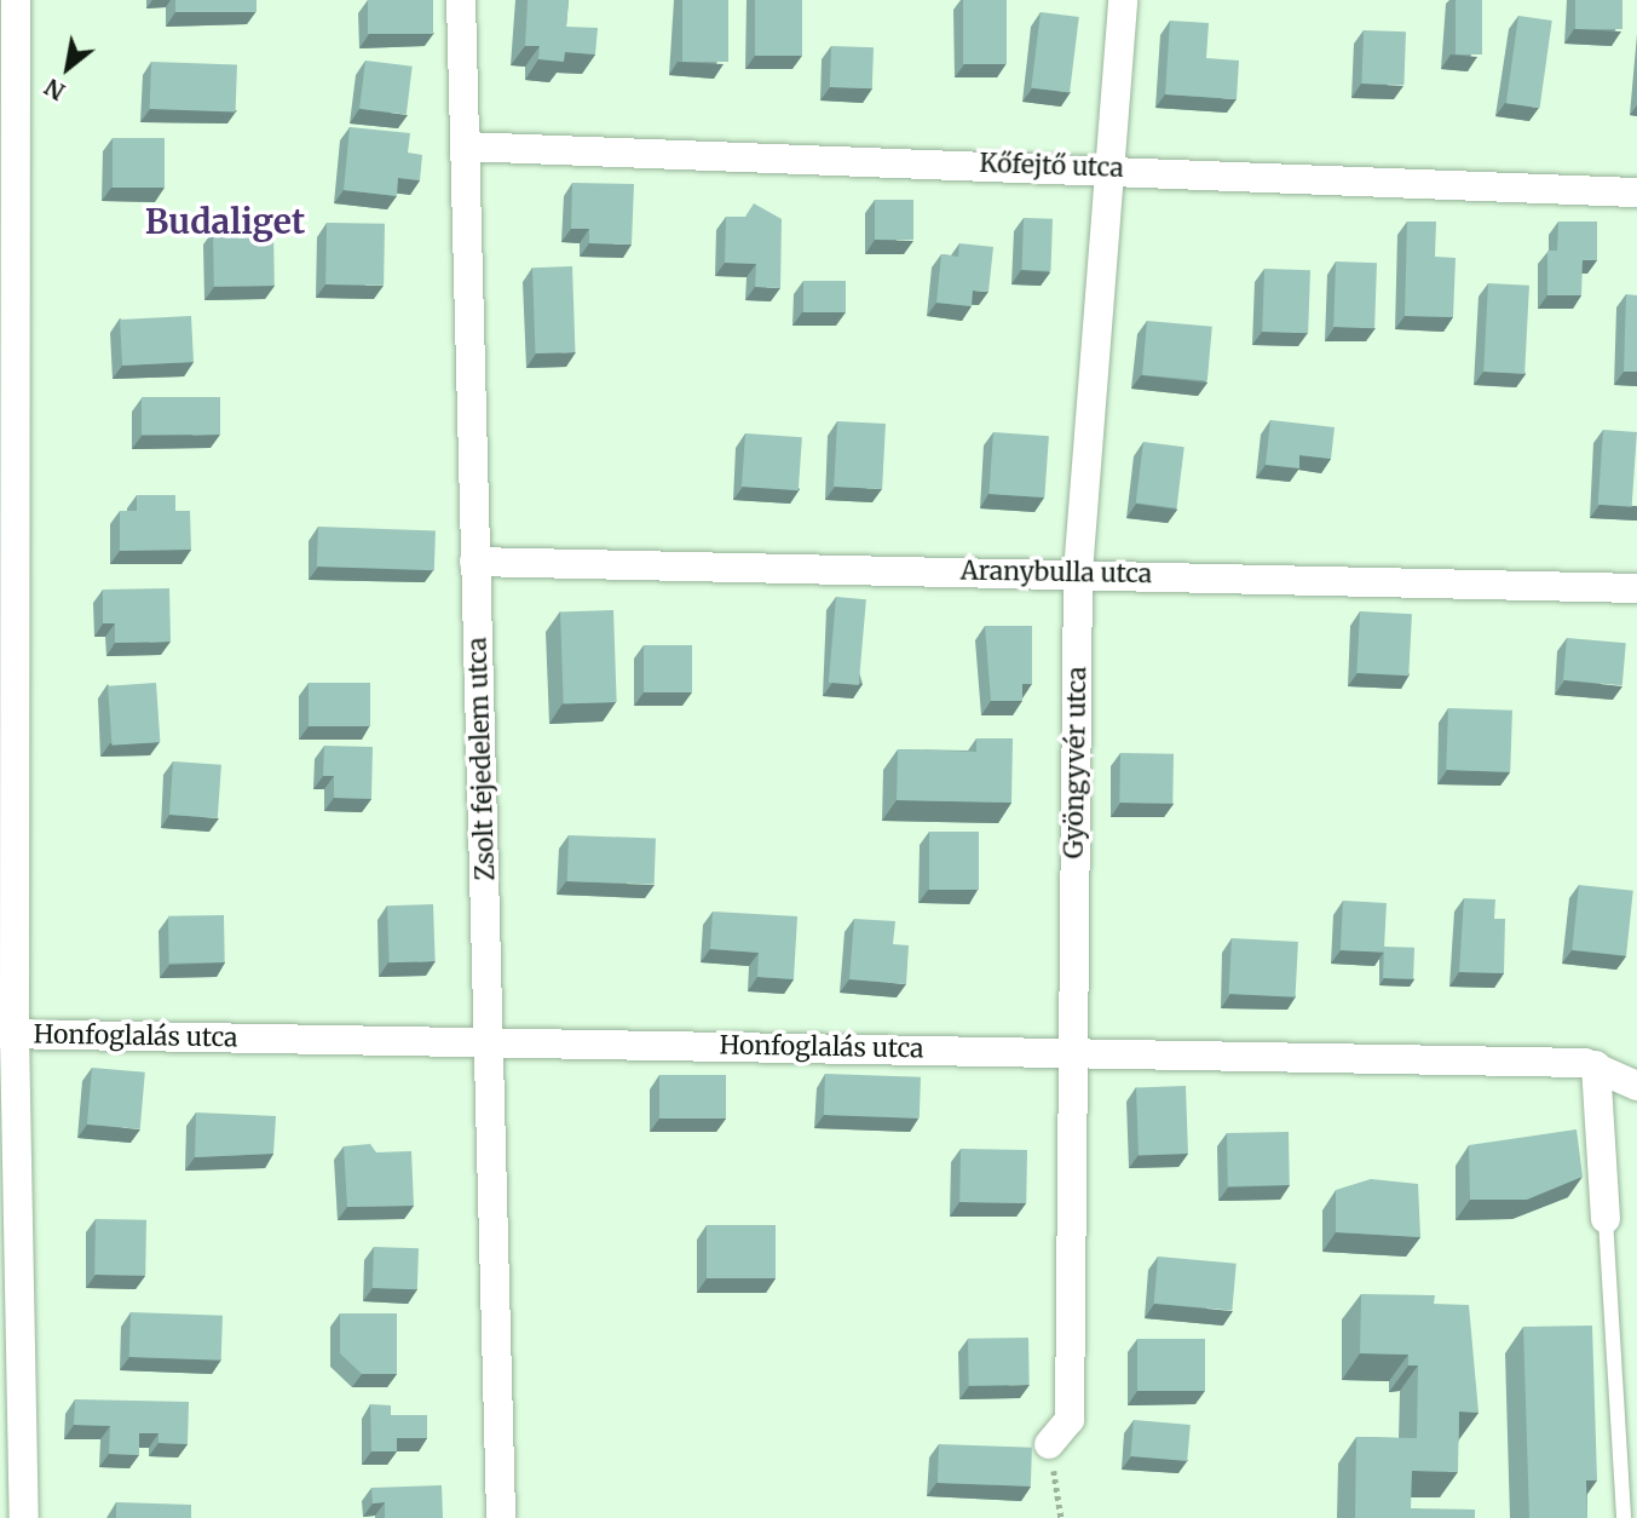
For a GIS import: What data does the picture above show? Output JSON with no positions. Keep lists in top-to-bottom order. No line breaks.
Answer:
{"streets":{"street":["Kőfejtő utca","Aranybulla utca","Zsolt fejedelem utca","Gyöngyvér utca","Honfoglalás utca"]},"crossings":[["Kőfejtő utca","Zsolt fejedelem utca"],["Kőfejtő utca","Gyöngyvér utca"],["Aranybulla utca","Zsolt fejedelem utca"],["Aranybulla utca","Gyöngyvér utca"],["Zsolt fejedelem utca","Honfoglalás utca"],["Gyöngyvér utca","Honfoglalás utca"]],"districts":["Budaliget"],"north":"bottom left"}
